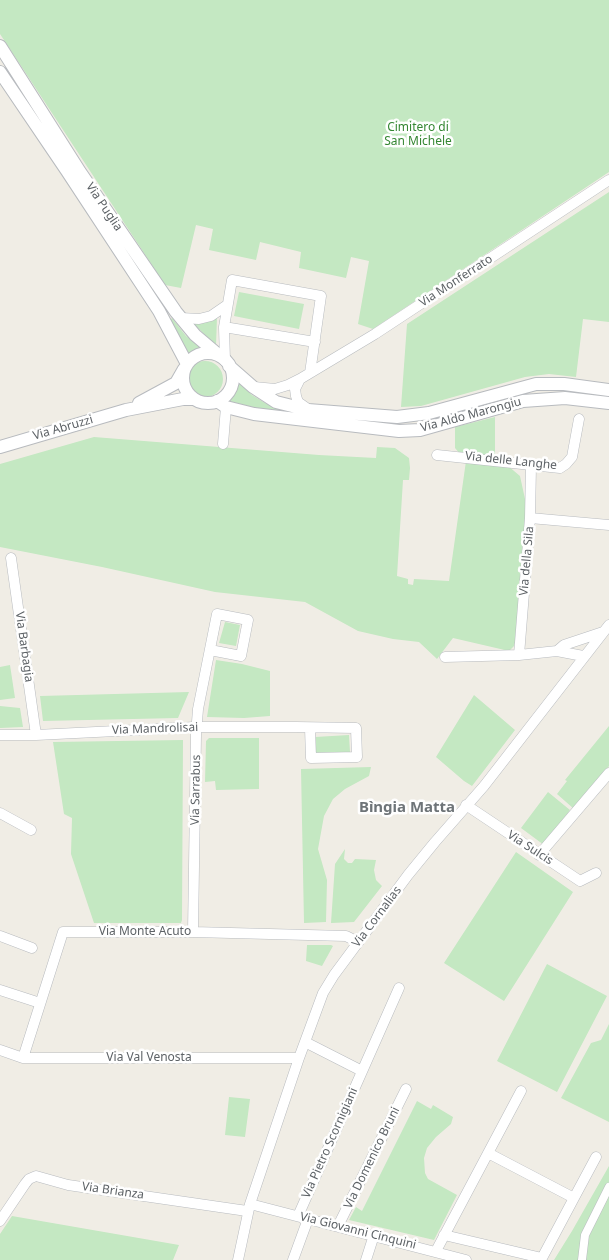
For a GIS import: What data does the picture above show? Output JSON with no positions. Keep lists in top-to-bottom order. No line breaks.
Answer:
{"streets":{"street":["Via Puglia","Via Monferrato","Via Aldo Marongiu","Via Abruzzi","Via delle Langhe","Via della Sila","Via Barbagia","Via Mandrolisai","Via Sarrabus","Via Sulcis","Via Cornalias","Via Monte Acuto","Via Val Venosta","Via Pietro Scornigiani","Via Domenico Bruni","Via Brianza","Via Giovanni Cinquini"]},"crossings":[["Via Puglia","Via Aldo Marongiu"],["Via Puglia","Via Abruzzi"],["Via Monferrato","Via Aldo Marongiu"],["Via Aldo Marongiu","Via Abruzzi"],["Via delle Langhe","Via della Sila"],["Via Barbagia","Via Mandrolisai"],["Via Mandrolisai","Via Sarrabus"],["Via Sarrabus","Via Monte Acuto"],["Via Sulcis","Via Cornalias"],["Via Cornalias","Via Monte Acuto"],["Via Cornalias","Via Val Venosta"],["Via Cornalias","Via Brianza"],["Via Cornalias","Via Giovanni Cinquini"],["Via Monte Acuto","Via Val Venosta"],["Via Pietro Scornigiani","Via Giovanni Cinquini"],["Via Domenico Bruni","Via Giovanni Cinquini"],["Via Brianza","Via Giovanni Cinquini"]],"districts":["Bìngia Matta"],"parks":["Cimitero di San Michele"]}
